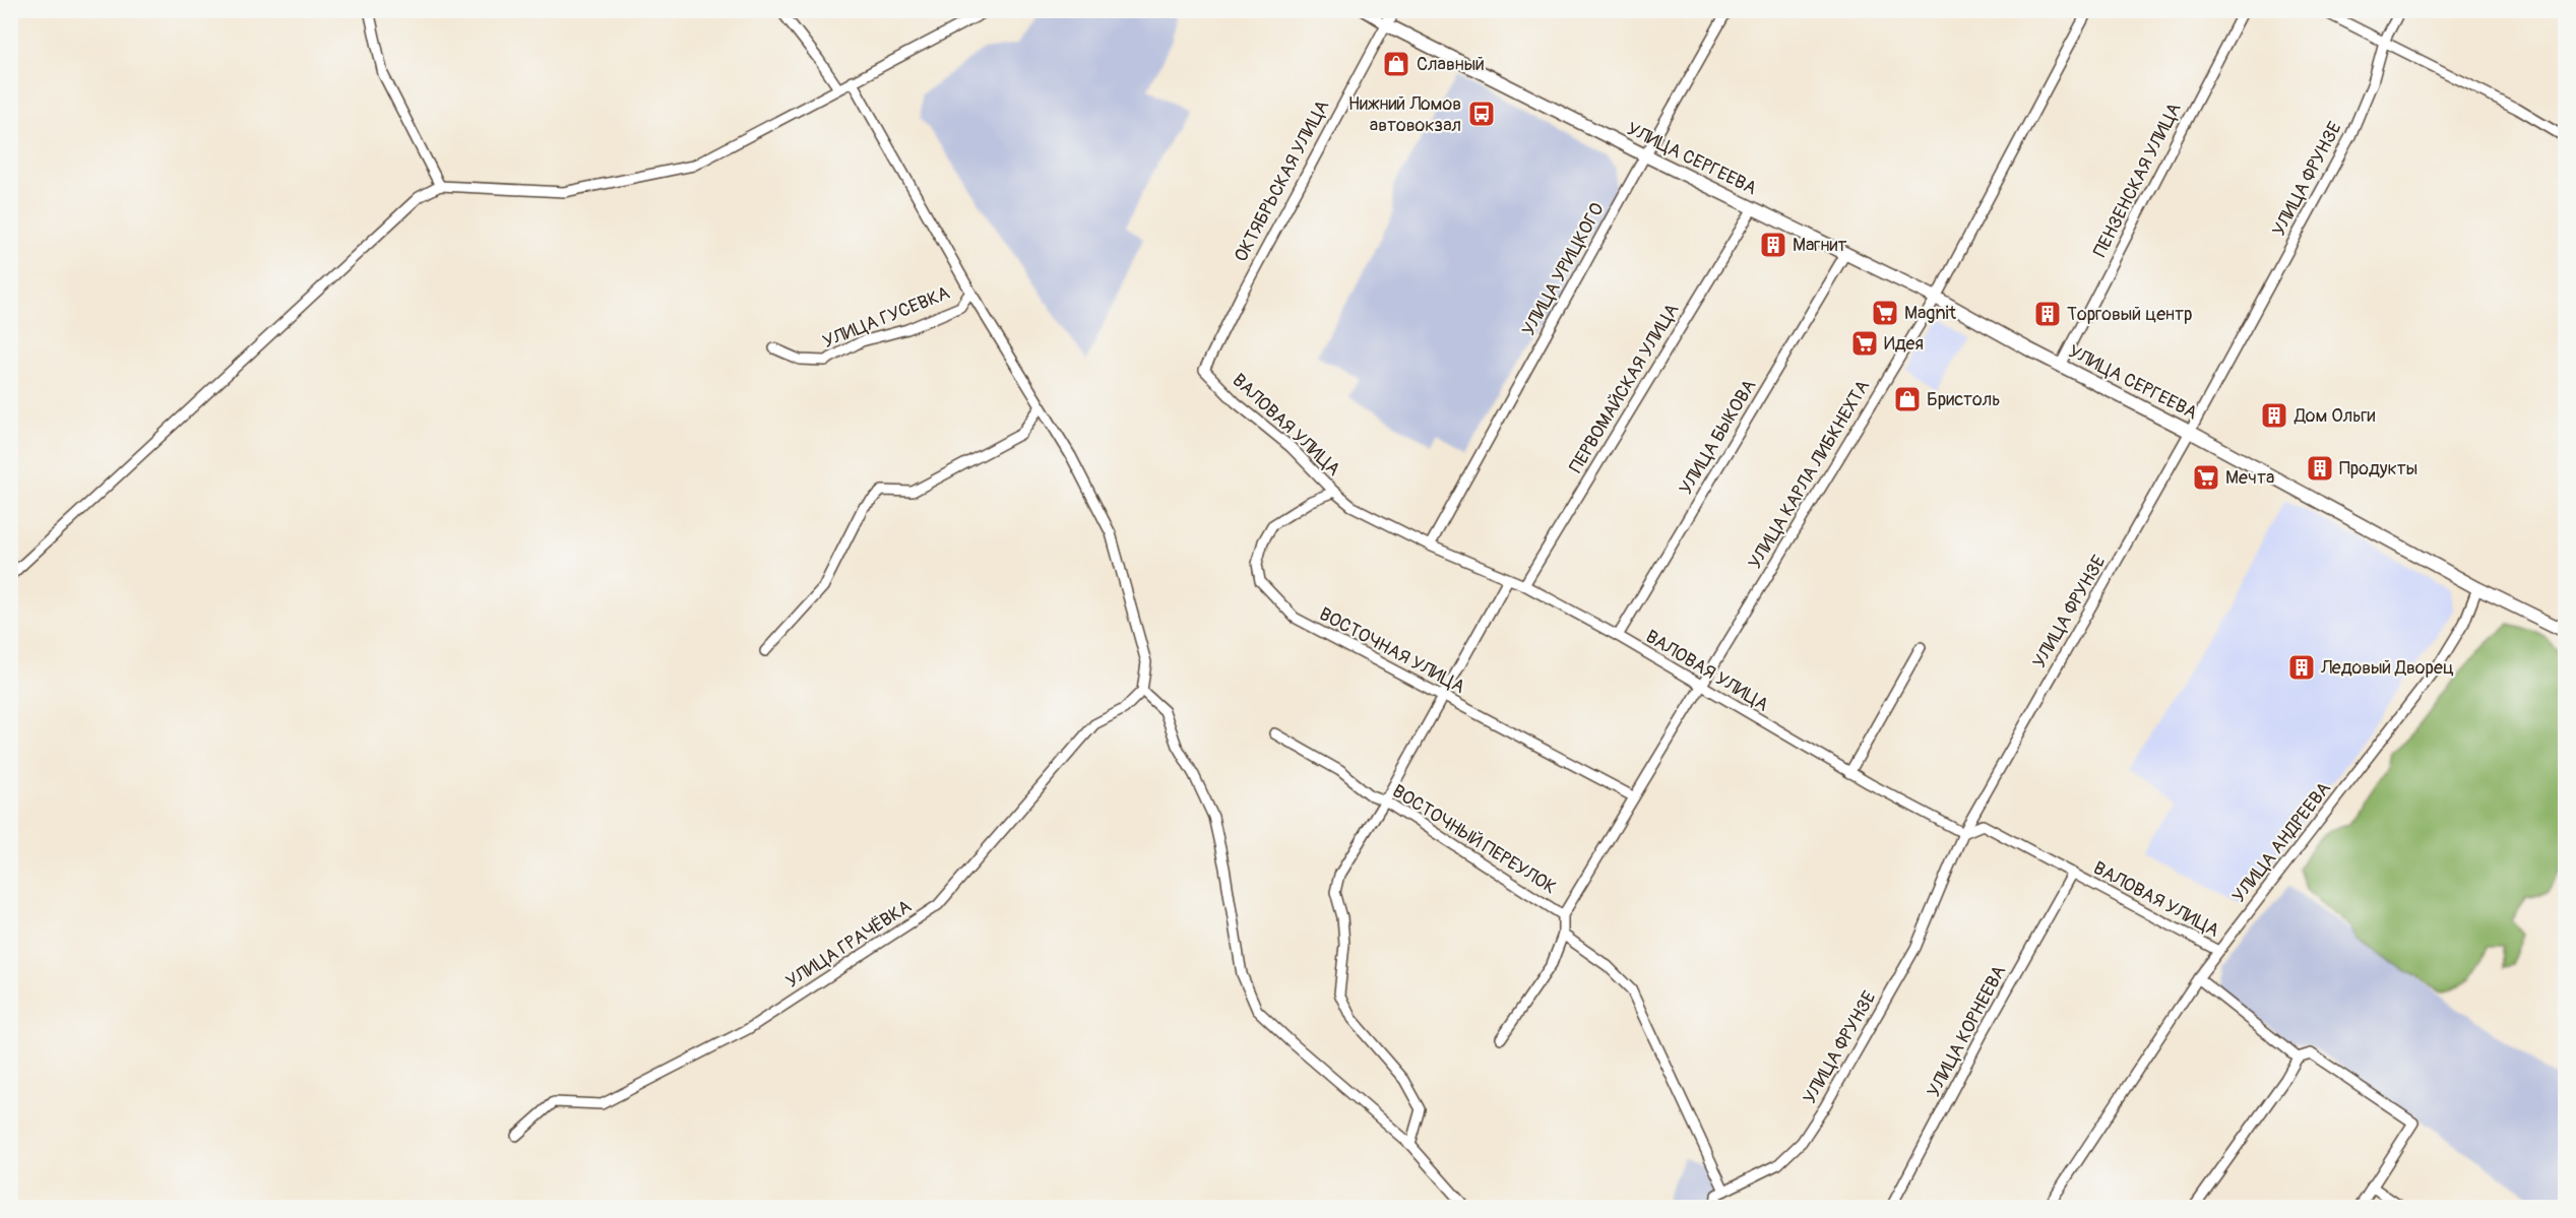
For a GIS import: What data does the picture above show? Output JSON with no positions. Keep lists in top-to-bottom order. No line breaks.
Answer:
{"streets":{"main road":["УЛИЦА СЕРГЕЕВА","ОКТЯБРЬСКАЯ УЛИЦА"],"street":["УЛИЦА ФРУНЗЕ","ПЕНЗЕНСКАЯ УЛИЦА","УЛИЦА УРИЦКОГО","УЛИЦА ГУСЕВКА","ПЕРВОМАЙСКАЯ УЛИЦА","ВАЛОВАЯ УЛИЦА","УЛИЦА БЫКОВА","УЛИЦА КАРЛА ЛИБКНЕХТА","ВОСТОЧНАЯ УЛИЦА","ВОСТОЧНЫЙ ПЕРЕУЛОК","УЛИЦА АНДРЕЕВА","УЛИЦА ГРАЧЁВКА","УЛИЦА КОРНЕЕВА"]},"crossings":[["УЛИЦА СЕРГЕЕВА","УЛИЦА ФРУНЗЕ"],["УЛИЦА СЕРГЕЕВА","ПЕНЗЕНСКАЯ УЛИЦА"],["УЛИЦА СЕРГЕЕВА","ОКТЯБРЬСКАЯ УЛИЦА"],["УЛИЦА СЕРГЕЕВА","УЛИЦА УРИЦКОГО"],["УЛИЦА СЕРГЕЕВА","ПЕРВОМАЙСКАЯ УЛИЦА"],["УЛИЦА СЕРГЕЕВА","УЛИЦА БЫКОВА"],["УЛИЦА СЕРГЕЕВА","УЛИЦА КАРЛА ЛИБКНЕХТА"],["УЛИЦА СЕРГЕЕВА","УЛИЦА АНДРЕЕВА"],["УЛИЦА ФРУНЗЕ","ВАЛОВАЯ УЛИЦА"],["ОКТЯБРЬСКАЯ УЛИЦА","ВАЛОВАЯ УЛИЦА"],["УЛИЦА УРИЦКОГО","ВАЛОВАЯ УЛИЦА"],["ПЕРВОМАЙСКАЯ УЛИЦА","ВАЛОВАЯ УЛИЦА"],["ВАЛОВАЯ УЛИЦА","УЛИЦА БЫКОВА"],["ВАЛОВАЯ УЛИЦА","УЛИЦА КАРЛА ЛИБКНЕХТА"],["ВАЛОВАЯ УЛИЦА","ВОСТОЧНАЯ УЛИЦА"],["ВАЛОВАЯ УЛИЦА","УЛИЦА АНДРЕЕВА"],["ВАЛОВАЯ УЛИЦА","УЛИЦА КОРНЕЕВА"],["УЛИЦА КАРЛА ЛИБКНЕХТА","ВОСТОЧНАЯ УЛИЦА"],["УЛИЦА КАРЛА ЛИБКНЕХТА","ВОСТОЧНЫЙ ПЕРЕУЛОК"]],"places":{"shop":["Славный","Бристоль"],"bus stop":["Нижний Ломов автовокзал"],"building":["Магнит","Торговый центр","Дом Ольги","Продукты","Ледовый Дворец"],"supermarket":["Magnit","Идея","Мечта"]}}
